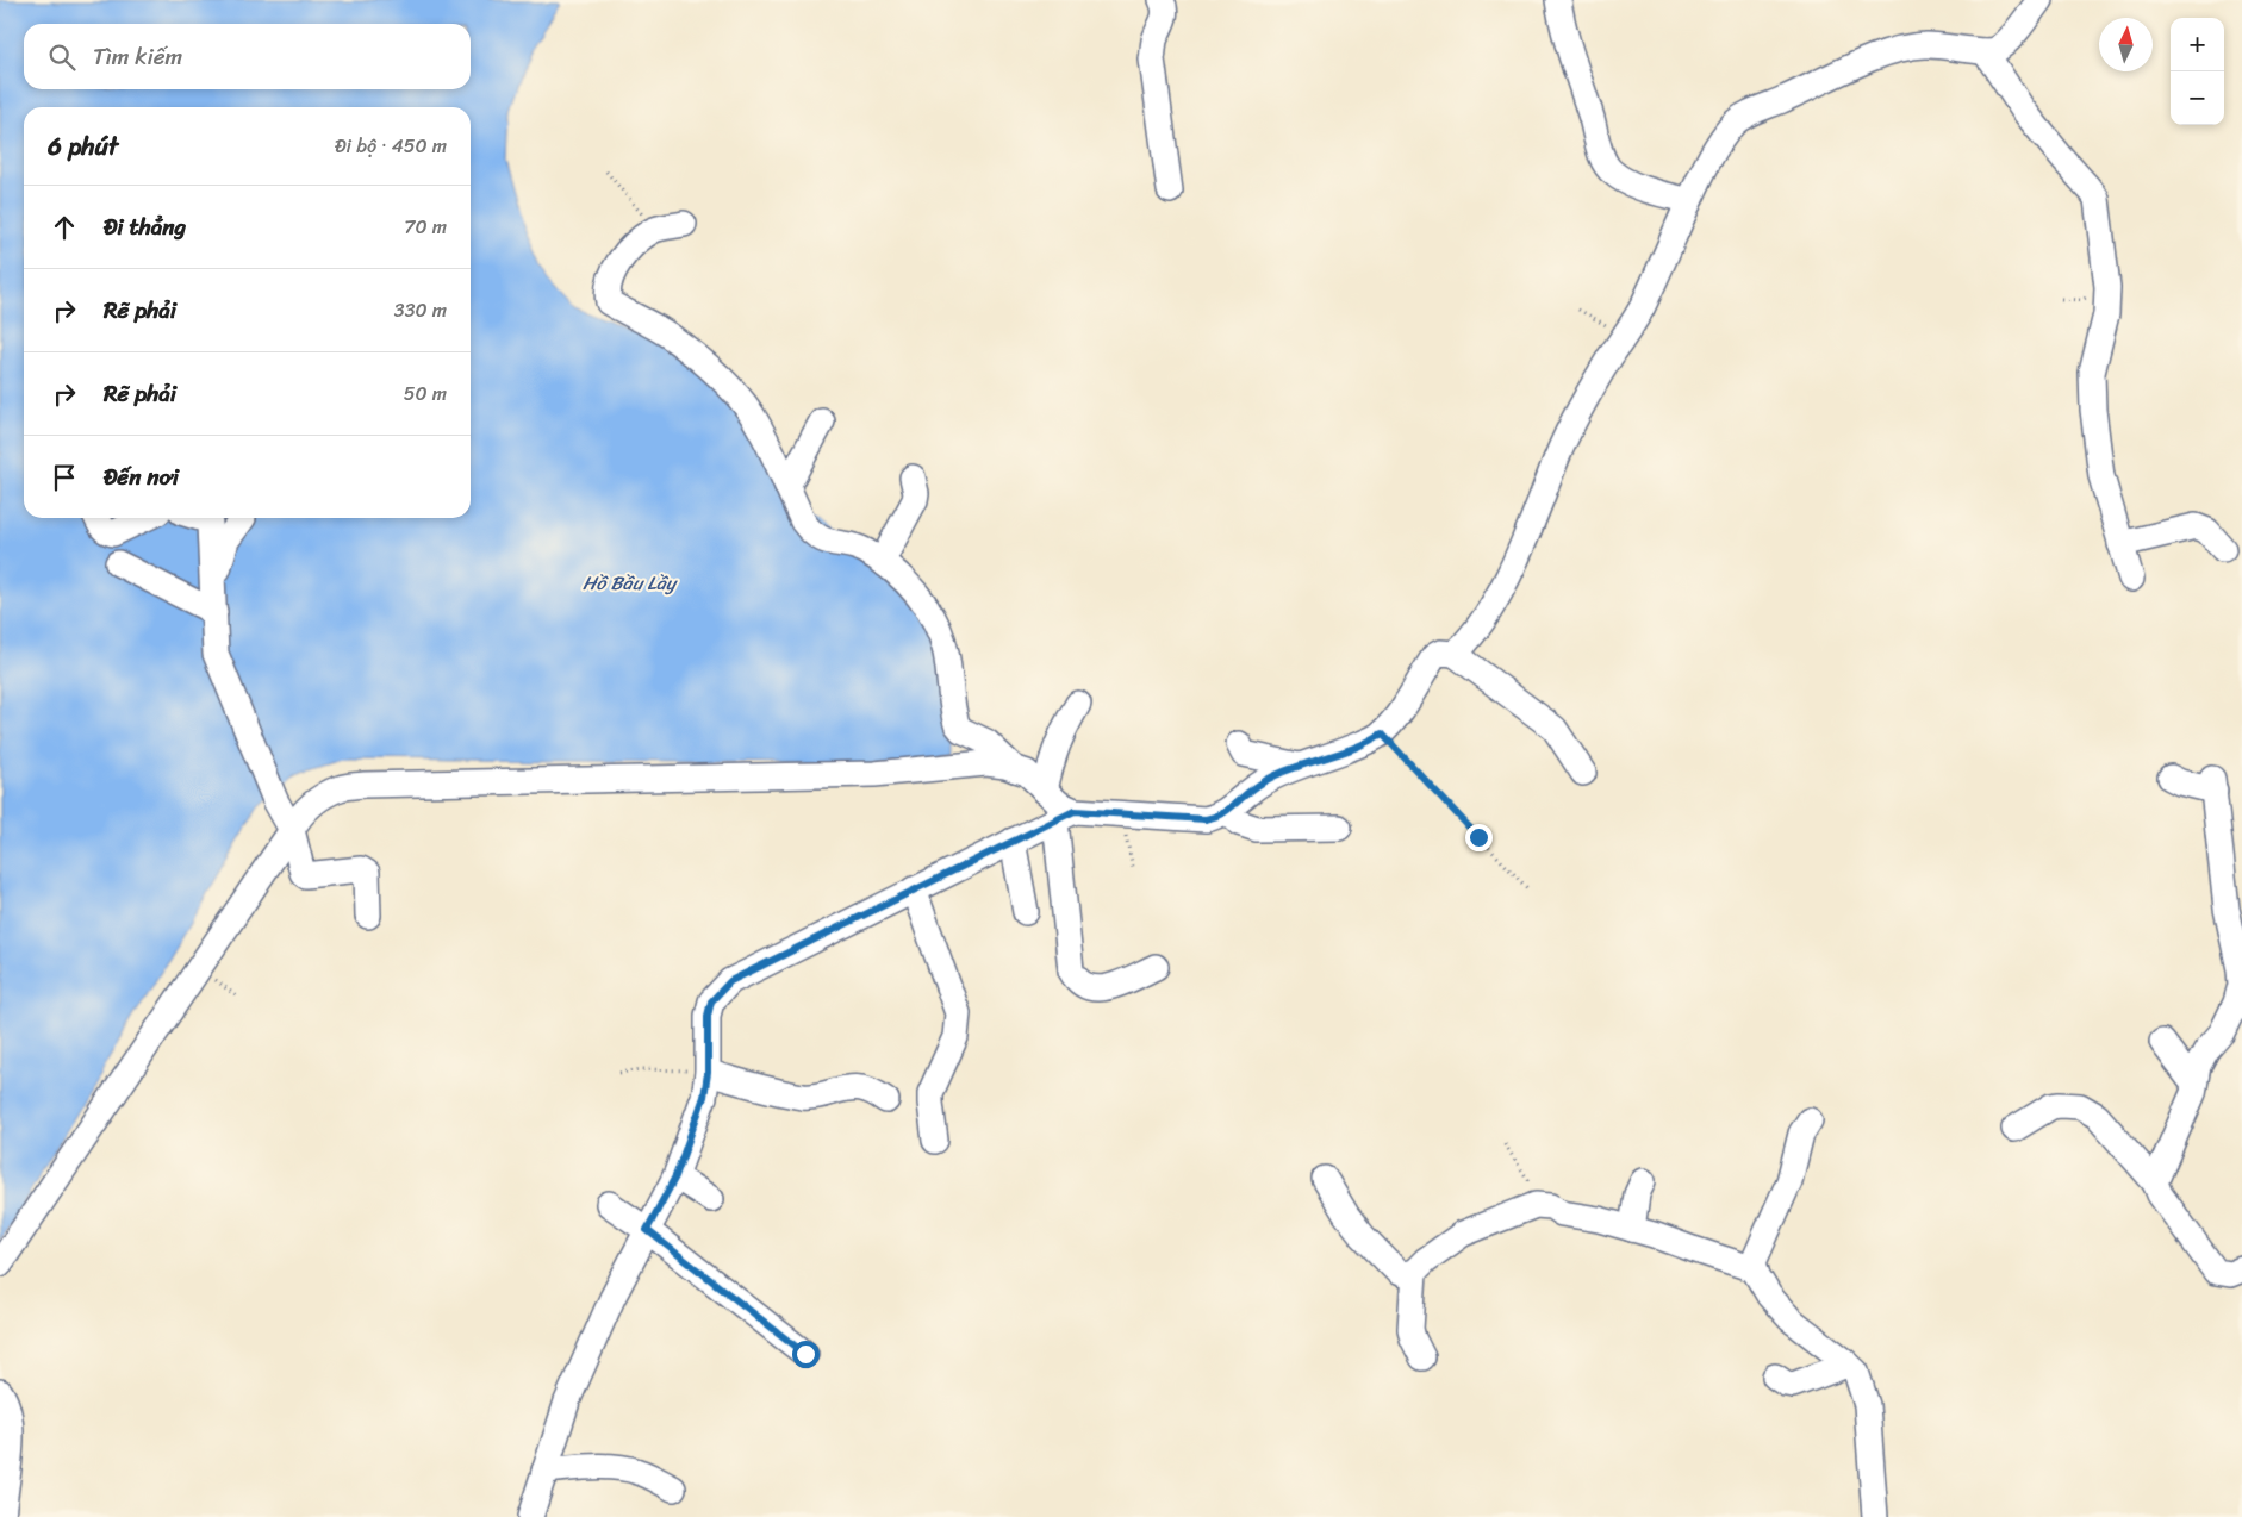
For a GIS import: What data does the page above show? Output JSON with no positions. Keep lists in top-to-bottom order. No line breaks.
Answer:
{"water":["Hồ Bầu Lầy"],"north":"top","page":{"map_buttons":["+","−"],"search":"Tìm kiếm","heading":["6 phút","Đi bộ · 450 m"],"list":[["Đi thẳng","70 m"],["Rẽ phải","330 m"],["Rẽ phải","50 m"],"Đến nơi"]}}
